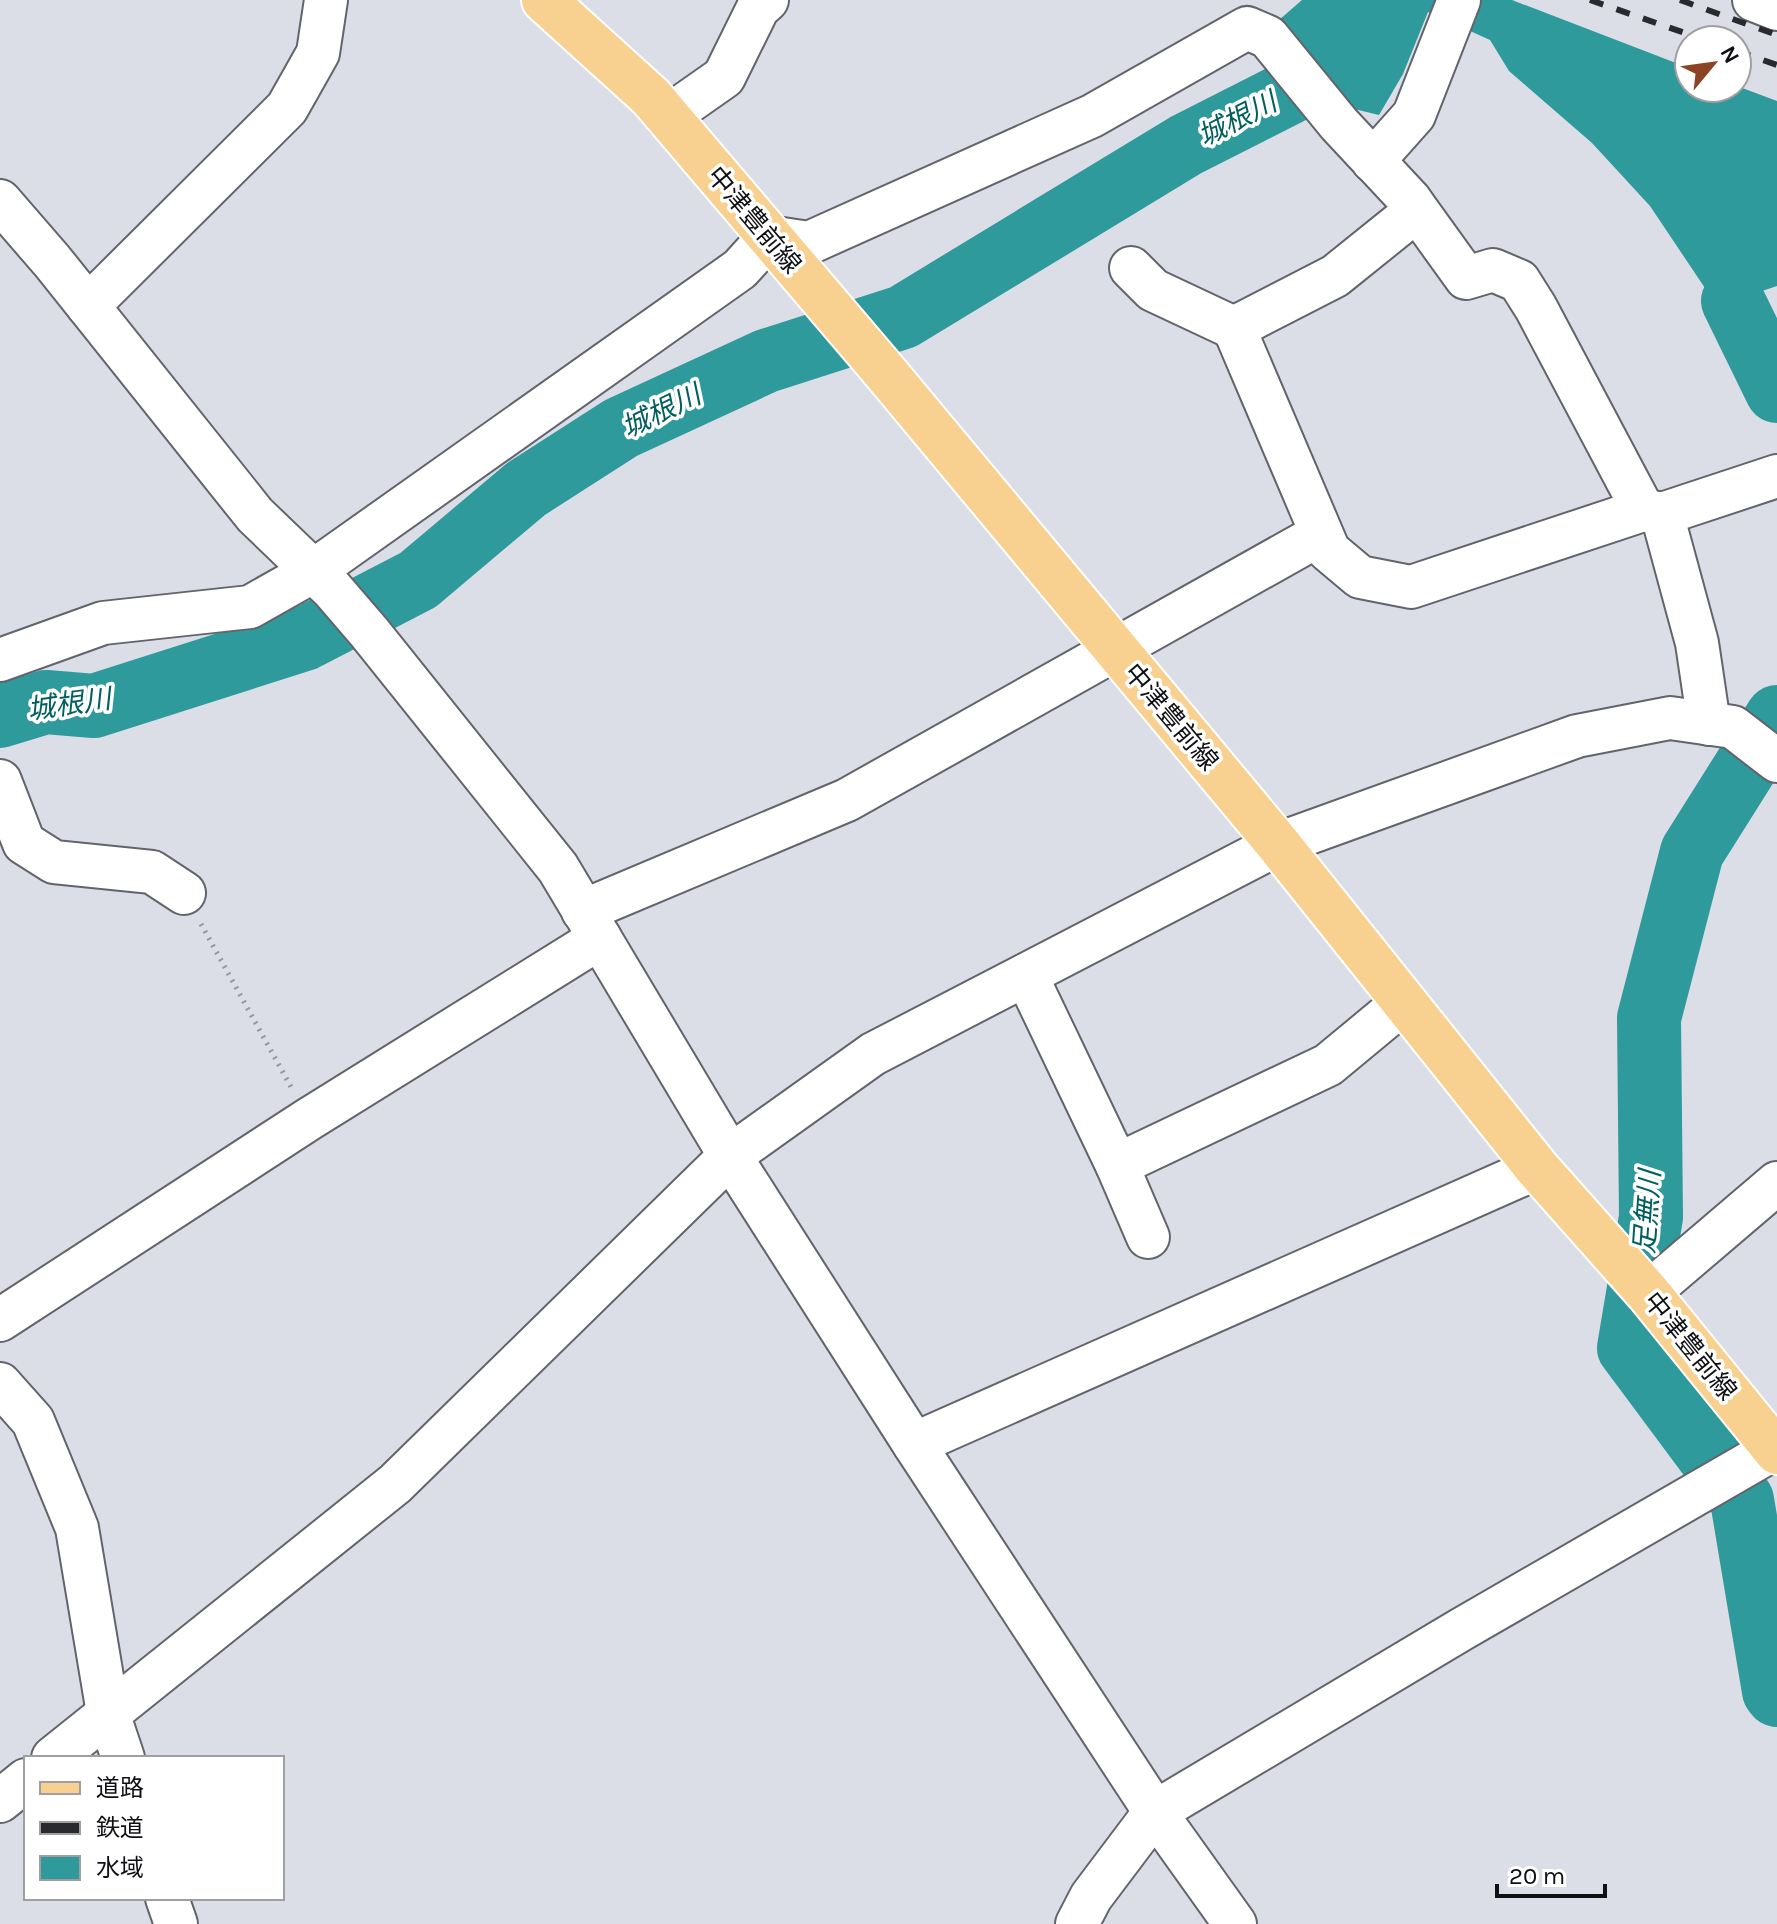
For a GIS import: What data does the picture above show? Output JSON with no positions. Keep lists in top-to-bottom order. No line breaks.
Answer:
{"streets":{"main road":["中津豊前線"]},"water":["城根川","足無川"],"legend":["道路","鉄道","水域"],"scale_bar":"20 m","north":"top right"}
